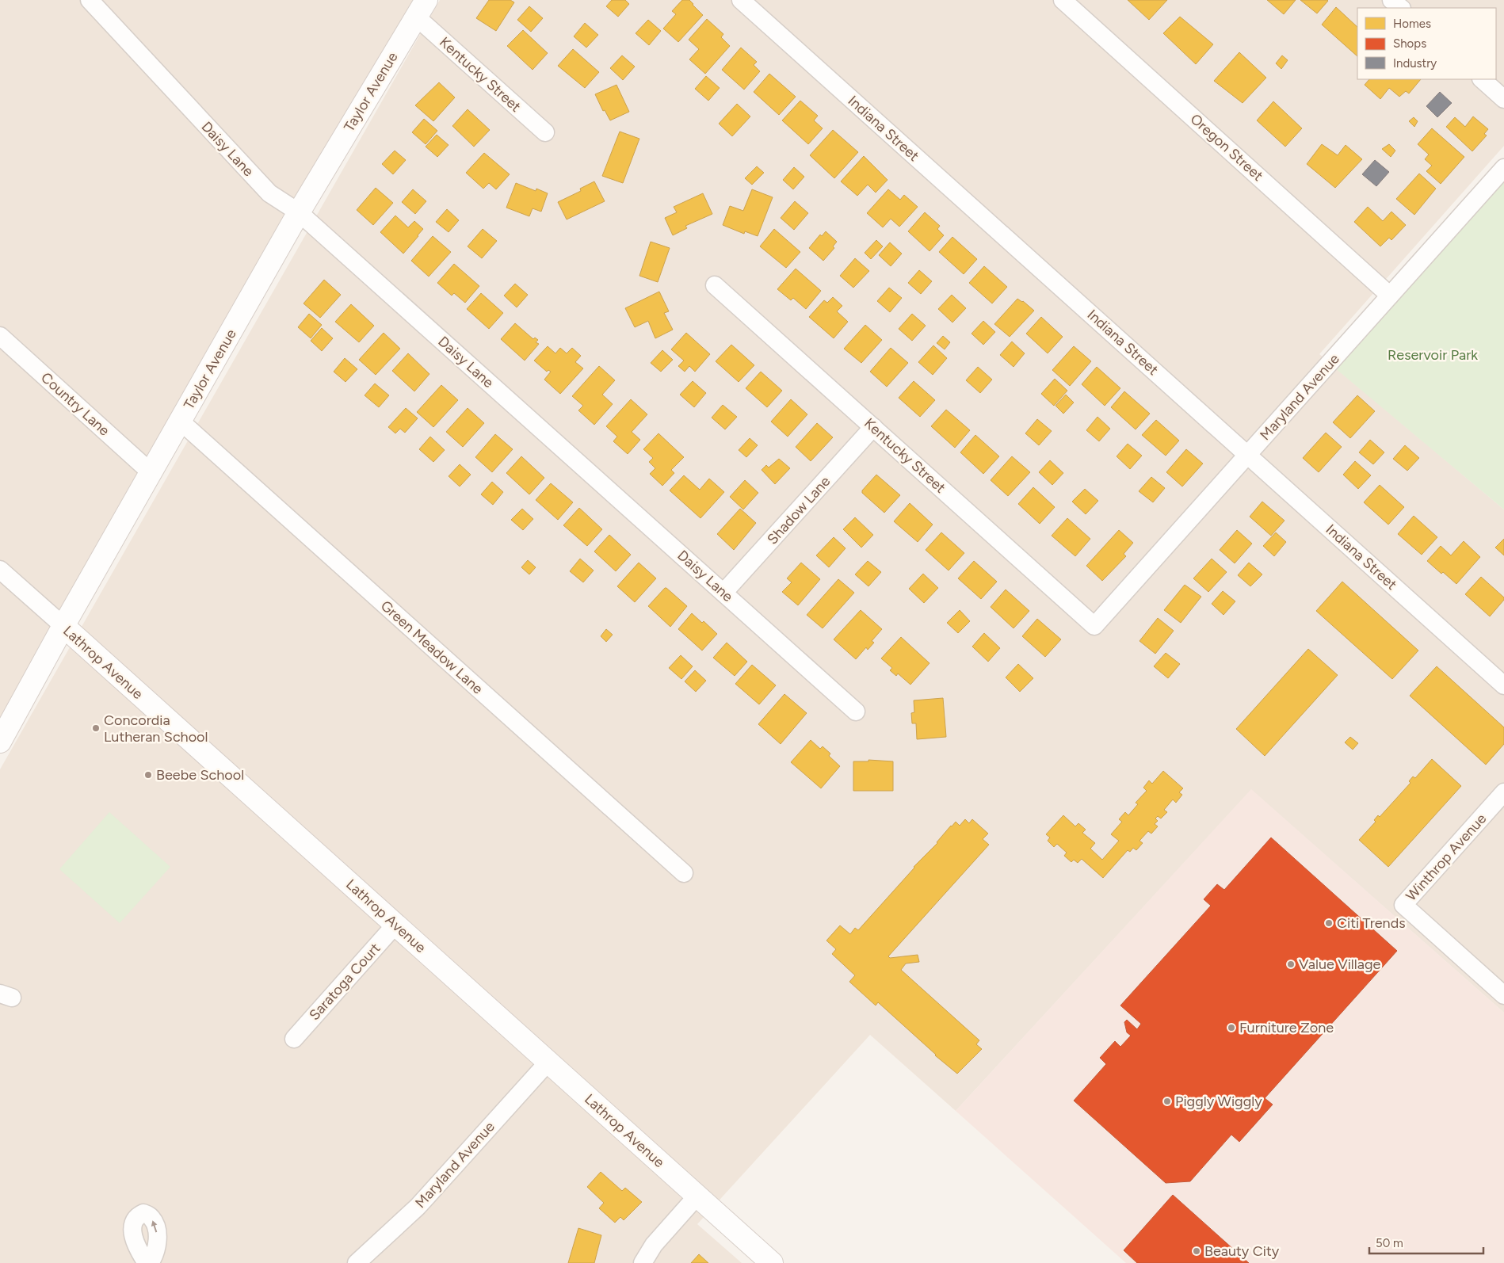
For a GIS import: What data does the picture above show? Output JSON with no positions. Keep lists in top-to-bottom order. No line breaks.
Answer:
{"streets":{"street":["Kentucky Street","Taylor Avenue","Indiana Street","Oregon Street","Daisy Lane","Maryland Avenue","Country Lane","Shadow Lane","Green Meadow Lane","Lathrop Avenue","Winthrop Avenue","Saratoga Court"]},"crossings":[["Kentucky Street","Taylor Avenue"],["Kentucky Street","Maryland Avenue"],["Kentucky Street","Shadow Lane"],["Taylor Avenue","Daisy Lane"],["Taylor Avenue","Country Lane"],["Taylor Avenue","Green Meadow Lane"],["Taylor Avenue","Lathrop Avenue"],["Indiana Street","Maryland Avenue"],["Oregon Street","Maryland Avenue"],["Daisy Lane","Shadow Lane"],["Maryland Avenue","Lathrop Avenue"],["Lathrop Avenue","Saratoga Court"]],"parks":["Reservoir Park"],"places":["Concordia Lutheran School","Beebe School","Citi Trends","Value Village","Furniture Zone","Piggly Wiggly","Beauty City"],"legend":["Homes","Shops","Industry"],"scale_bar":"50 m"}
